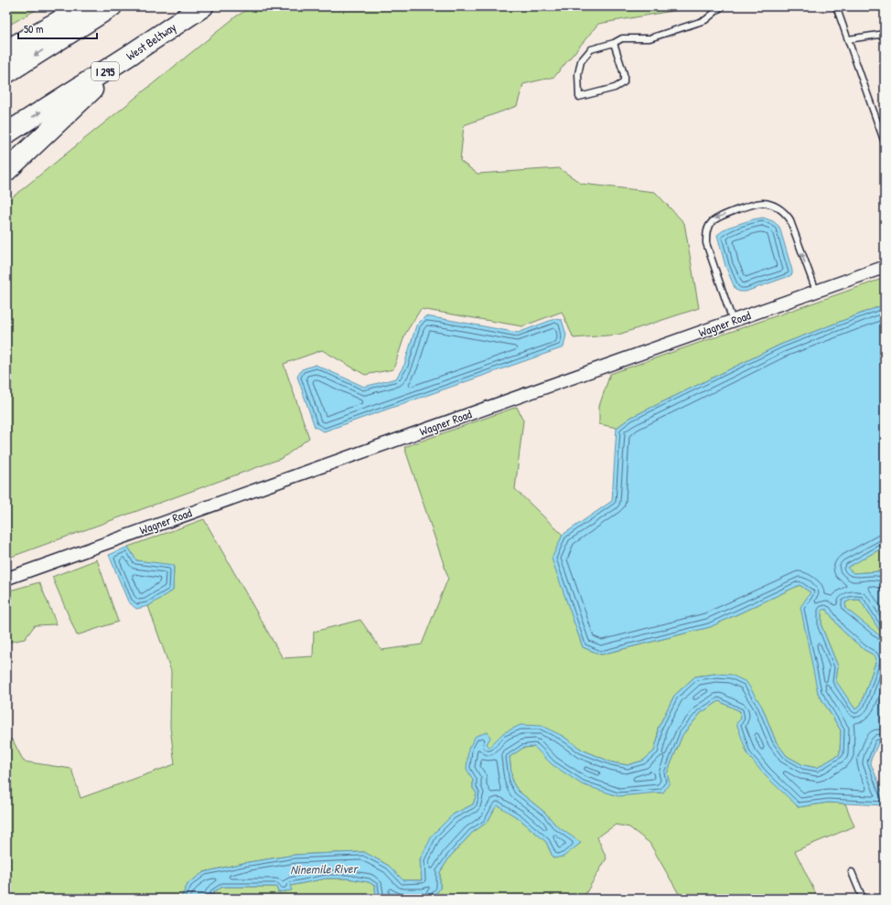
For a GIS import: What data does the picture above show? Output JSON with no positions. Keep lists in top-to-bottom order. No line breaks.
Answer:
{"streets":{"highway":["West Beltway","I 295"],"street":["Wagner Road"]},"water":["Ninemile River"],"scale_bar":"50 m"}
